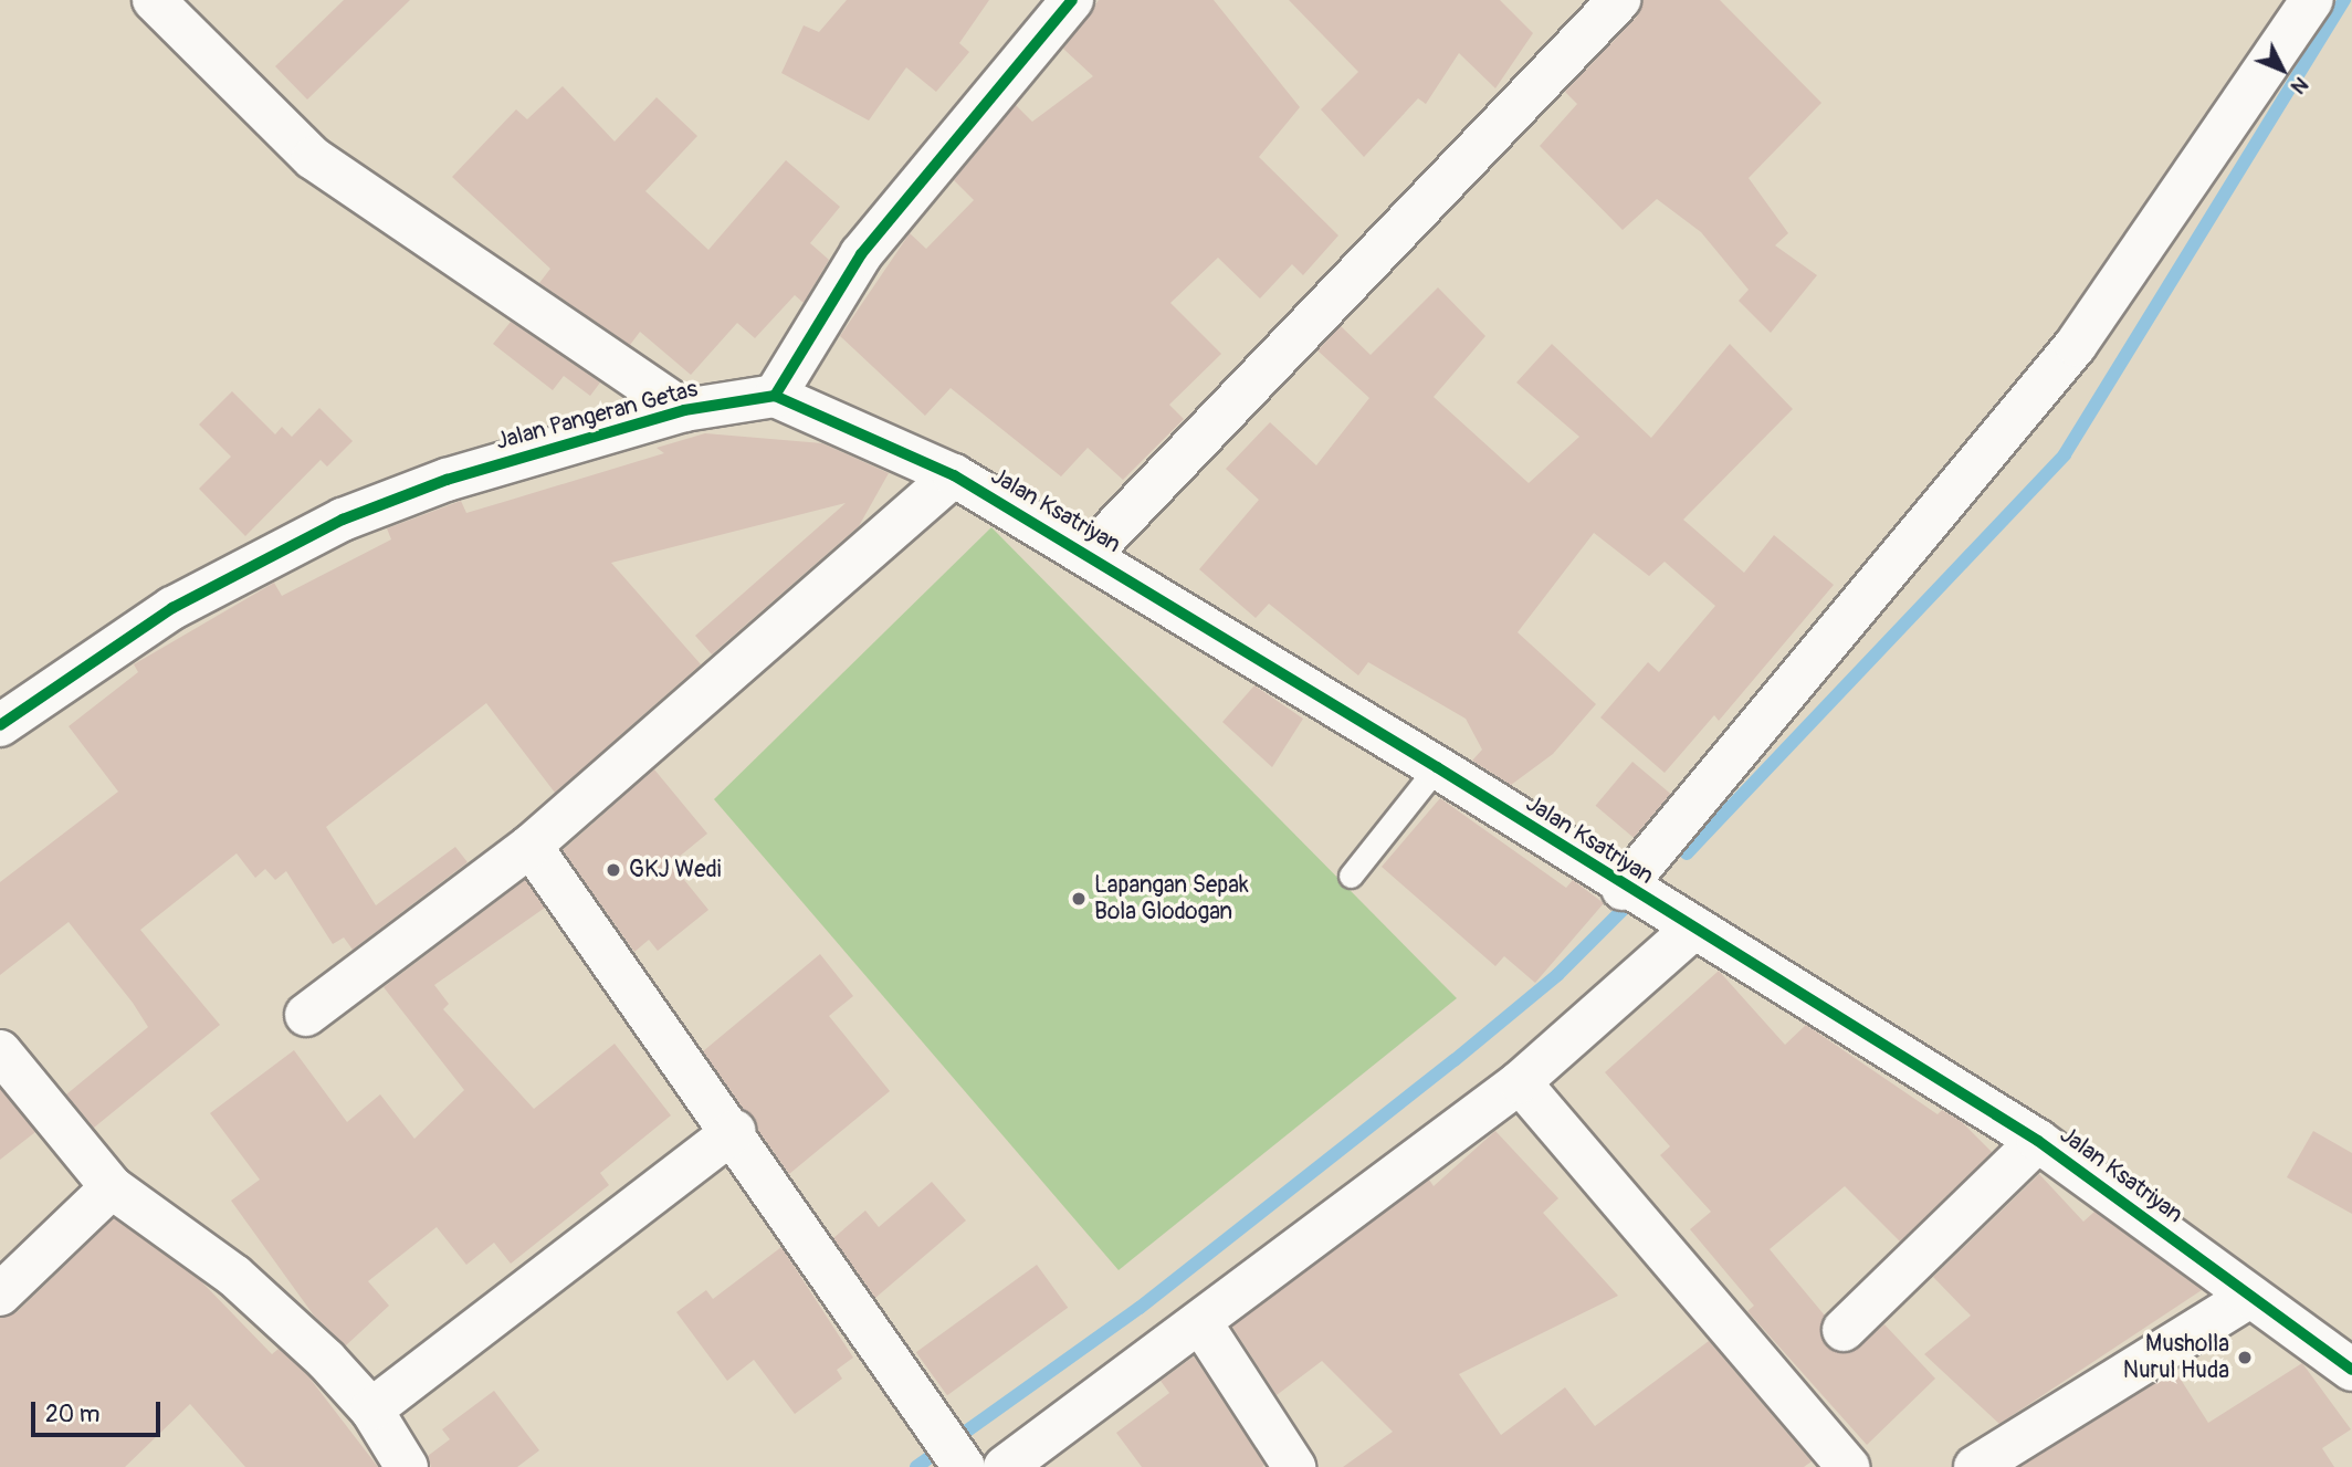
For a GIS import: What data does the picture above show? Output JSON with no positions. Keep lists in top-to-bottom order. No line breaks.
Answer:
{"streets":{"street":["Jalan Pangeran Getas","Jalan Ksatriyan"]},"crossings":[["Jalan Pangeran Getas","Jalan Ksatriyan"]],"places":["GKJ Wedi","Lapangan Sepak Bola Glodogan","Musholla Nurul Huda"],"scale_bar":"20 m","north":"bottom right"}
